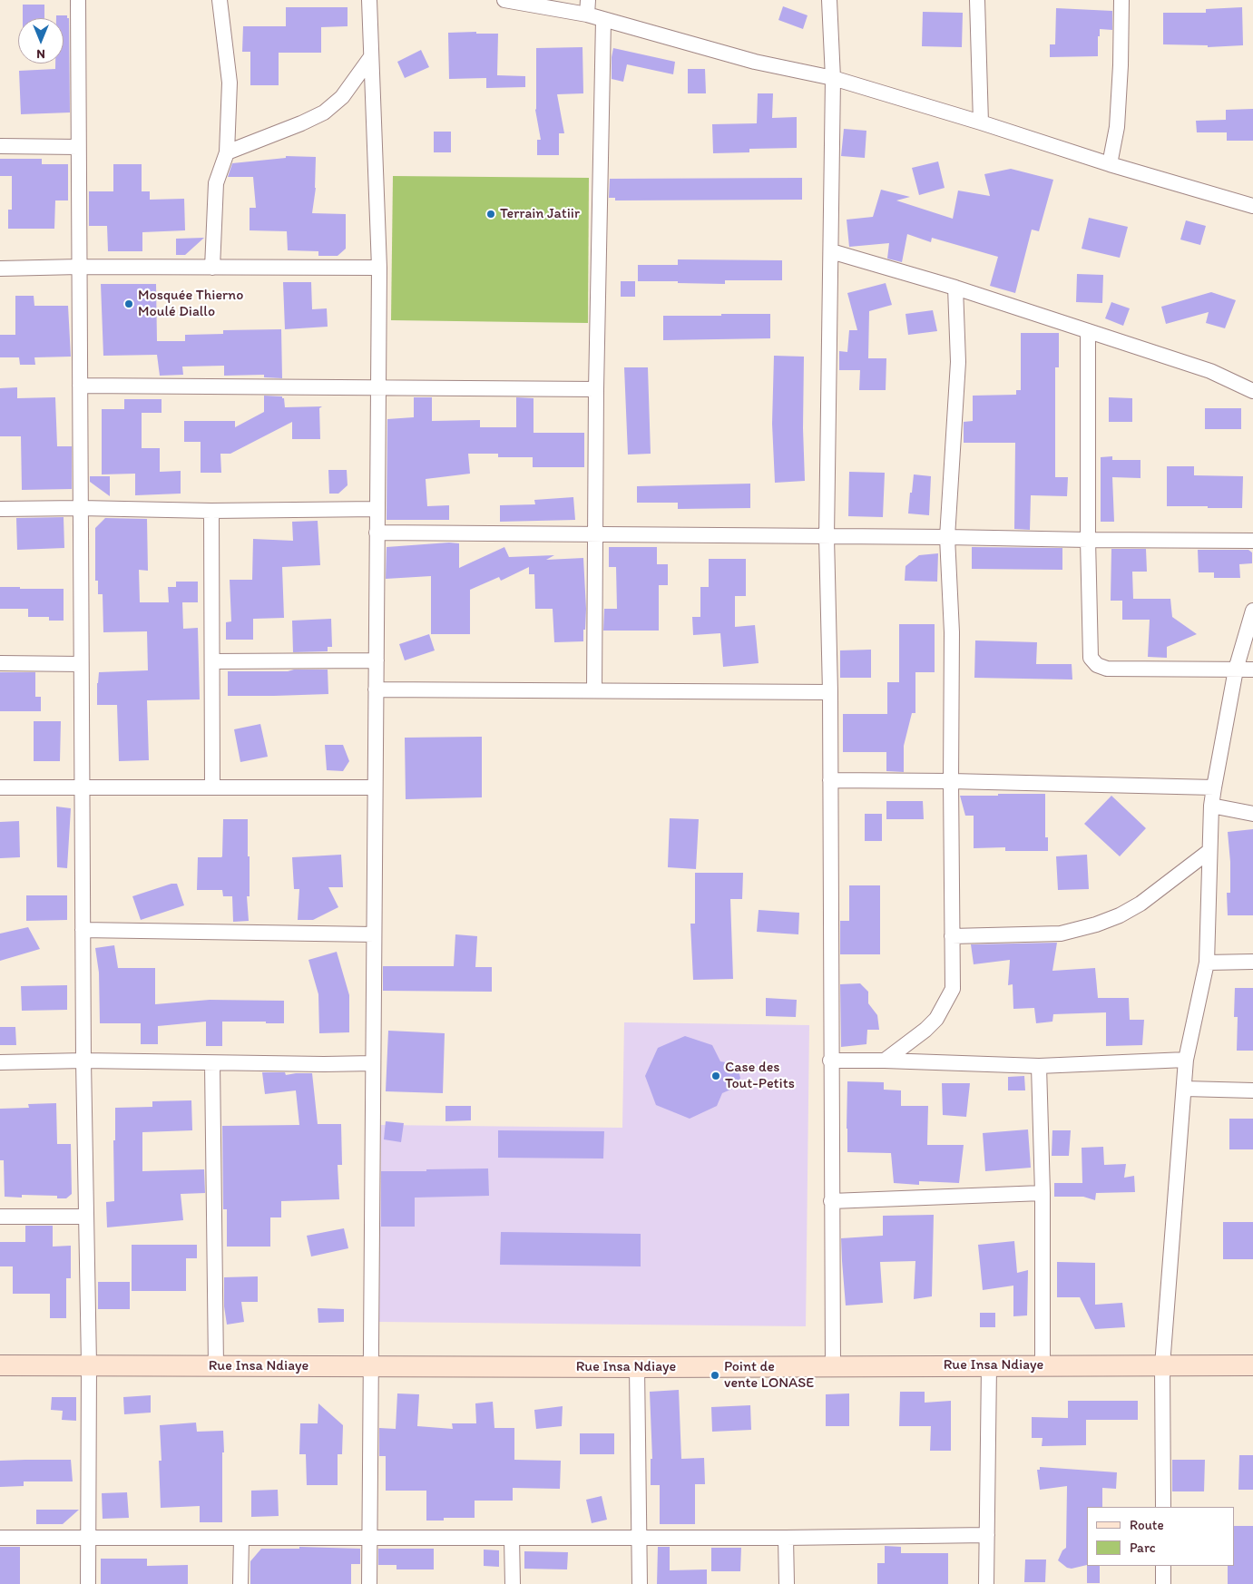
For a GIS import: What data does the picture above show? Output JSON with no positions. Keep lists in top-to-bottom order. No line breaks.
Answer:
{"streets":{"main road":["Rue Insa Ndiaye"]},"places":["Terrain Jatiir","Mosquée Thierno Moulé Diallo","Case des Tout-Petits","Point de vente LONASE"],"legend":["Route","Parc"],"north":"bottom"}
